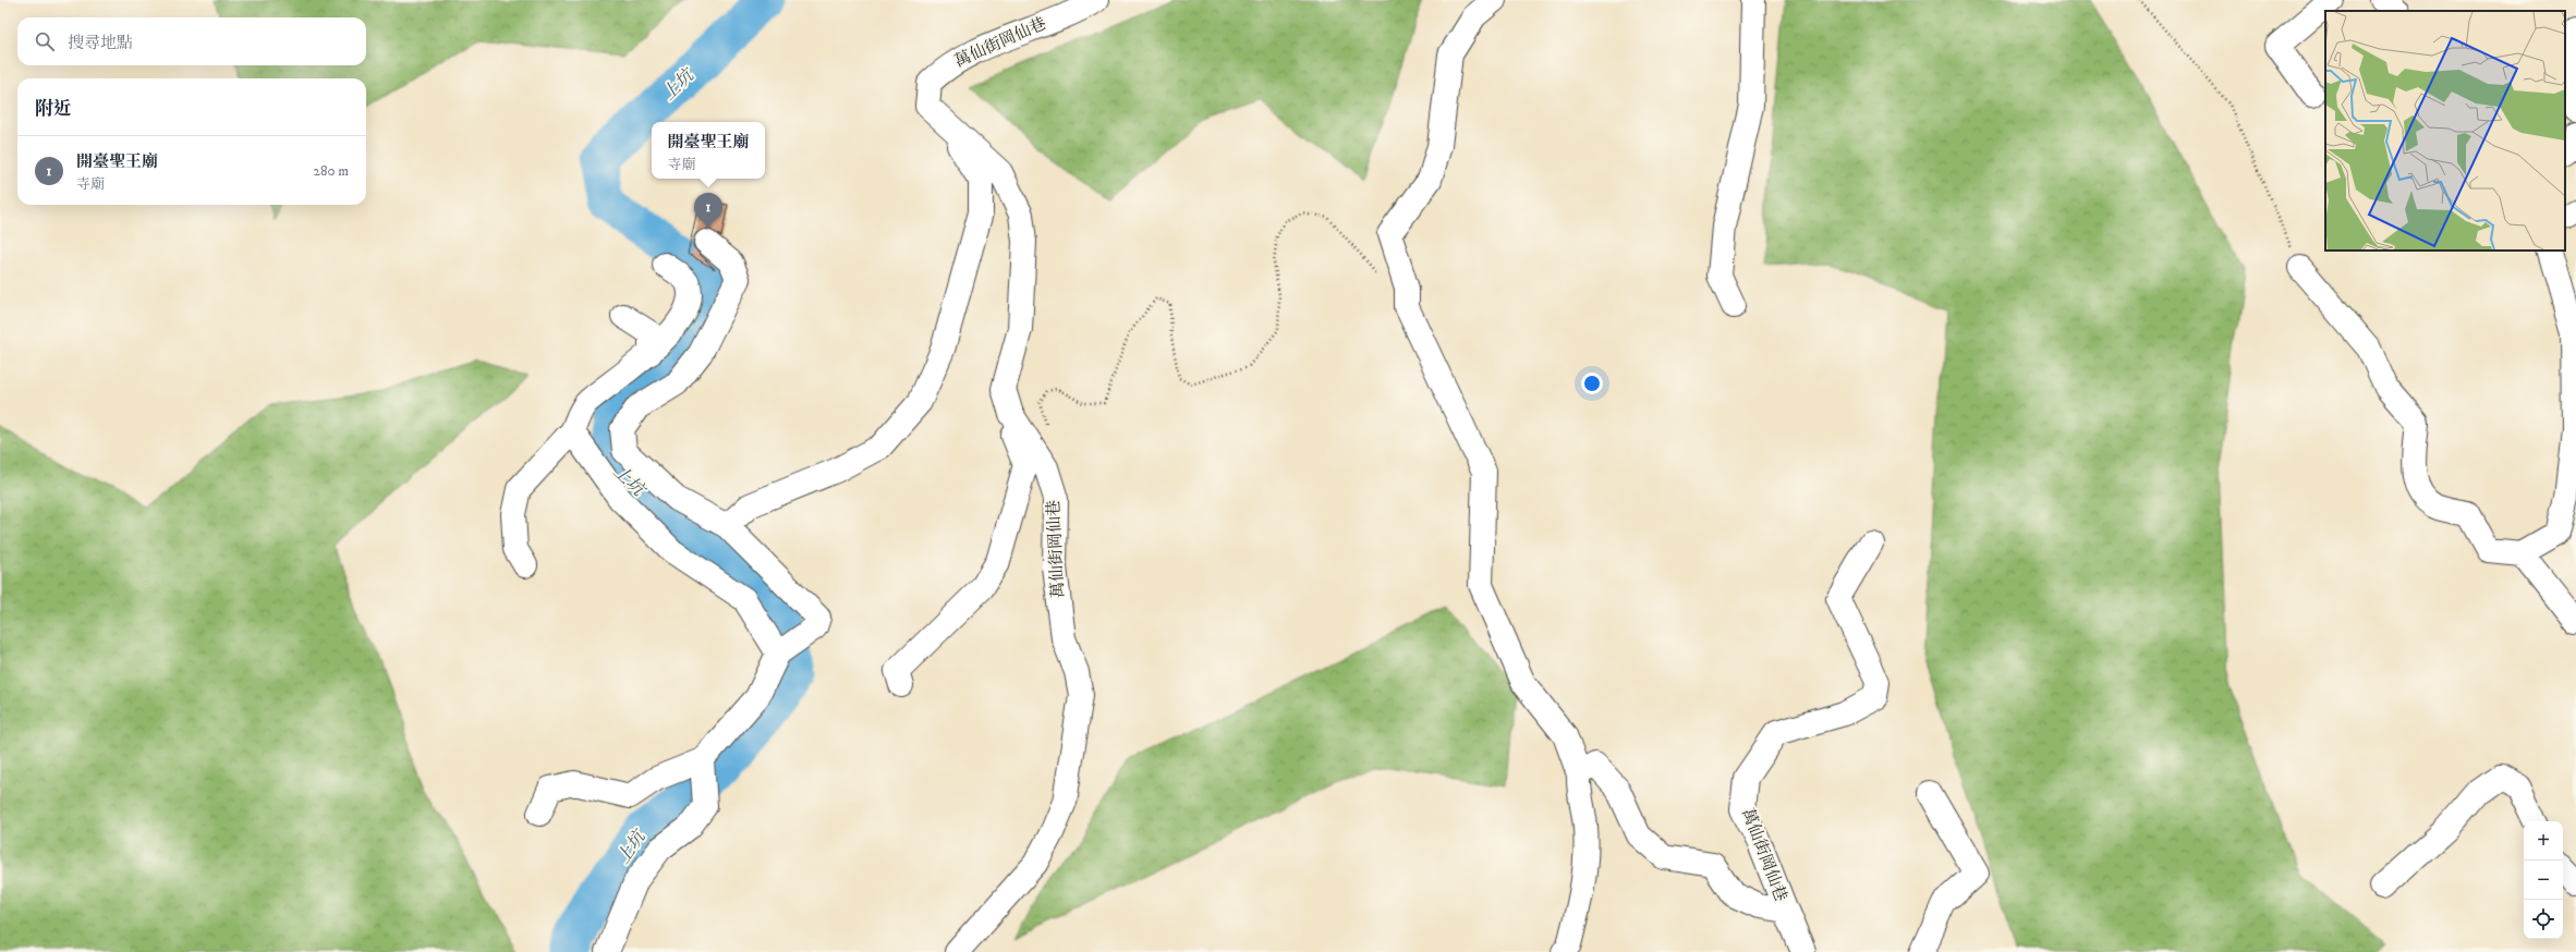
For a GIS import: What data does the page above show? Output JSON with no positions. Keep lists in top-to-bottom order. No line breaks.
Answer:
{"streets":{"street":["萬仙街岡仙巷"]},"water":["上坑"],"page":{"search":"搜尋地點","heading":"附近","popup":["開臺聖王廟","寺廟"],"list":[{"mark":"1","name":"開臺聖王廟","note":"寺廟","value":"280 m"}],"pins":"1","map_buttons":["+","−"]}}
